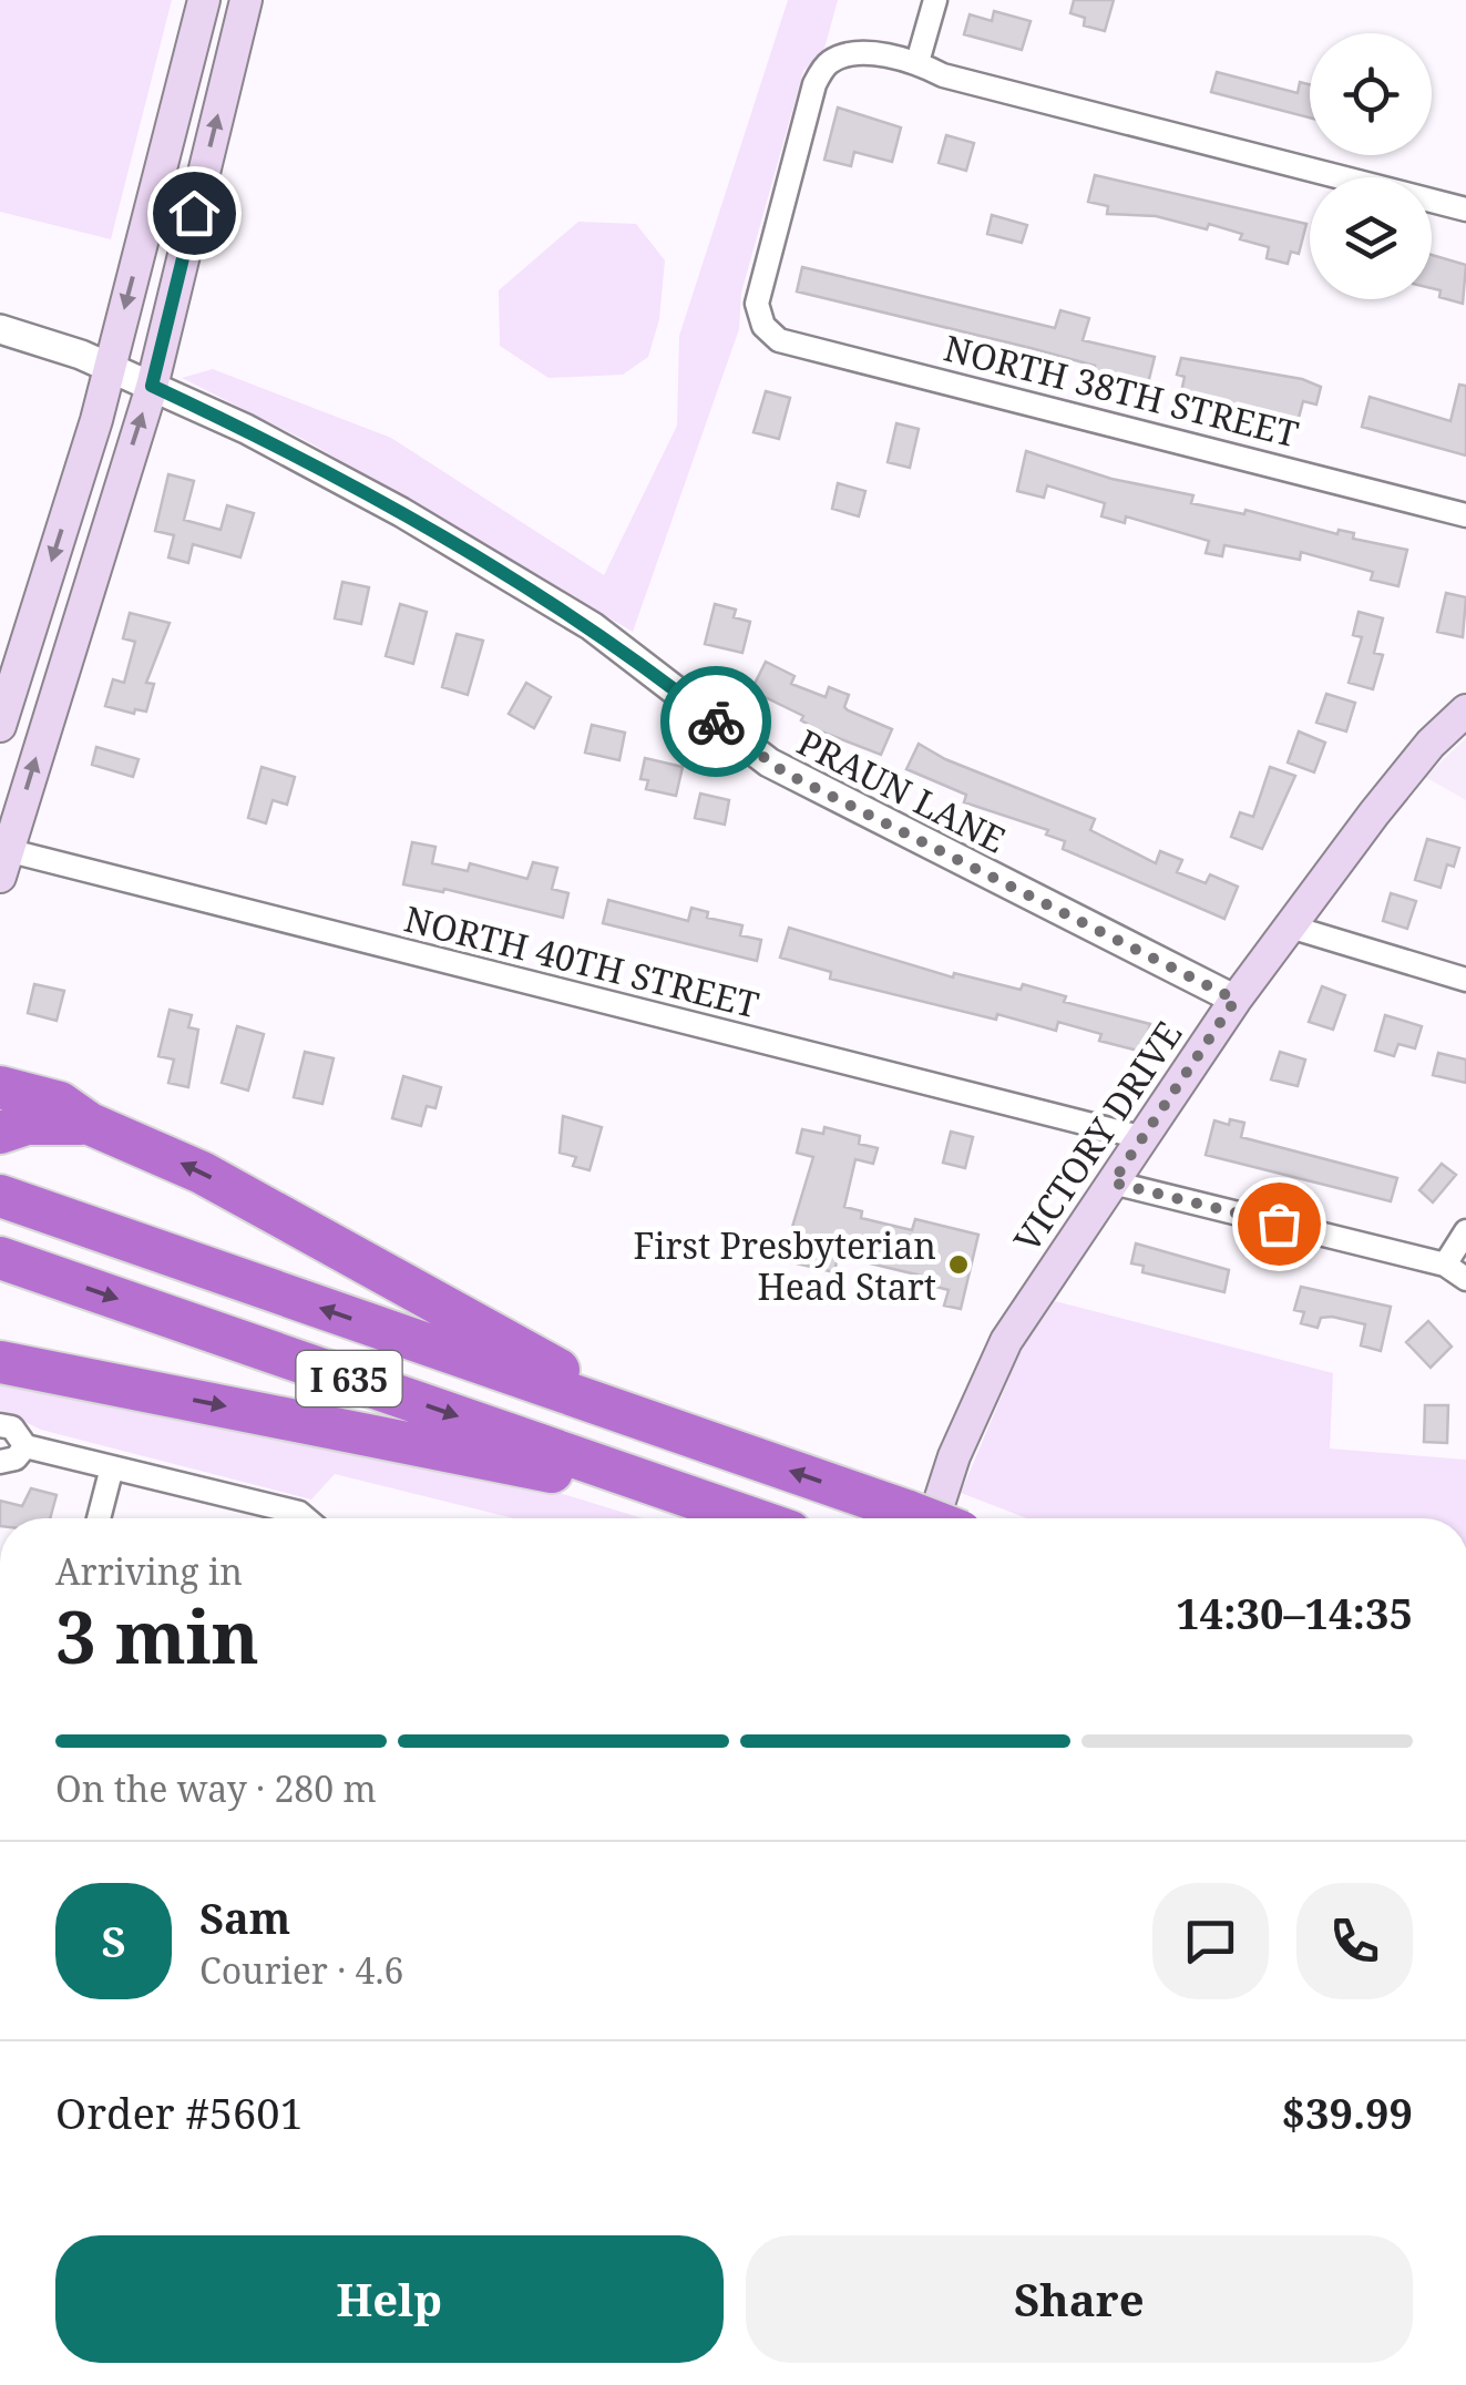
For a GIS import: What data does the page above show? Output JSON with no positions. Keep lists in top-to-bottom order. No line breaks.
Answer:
{"streets":{"highway":["I 635"],"main road":["VICTORY DRIVE"],"street":["NORTH 38TH STREET","PRAUN LANE","NORTH 40TH STREET"]},"crossings":[["PRAUN LANE","VICTORY DRIVE"],["NORTH 40TH STREET","VICTORY DRIVE"]],"places":["First Presbyterian Head Start"],"page":{"heading":["3 min","Arriving in","14:30–14:35"],"panel":["Sam","Courier · 4.6","Order #5601","$39.99"],"bar":"On the way · 280 m","round":"S","buttons":["Help","Share"]}}
